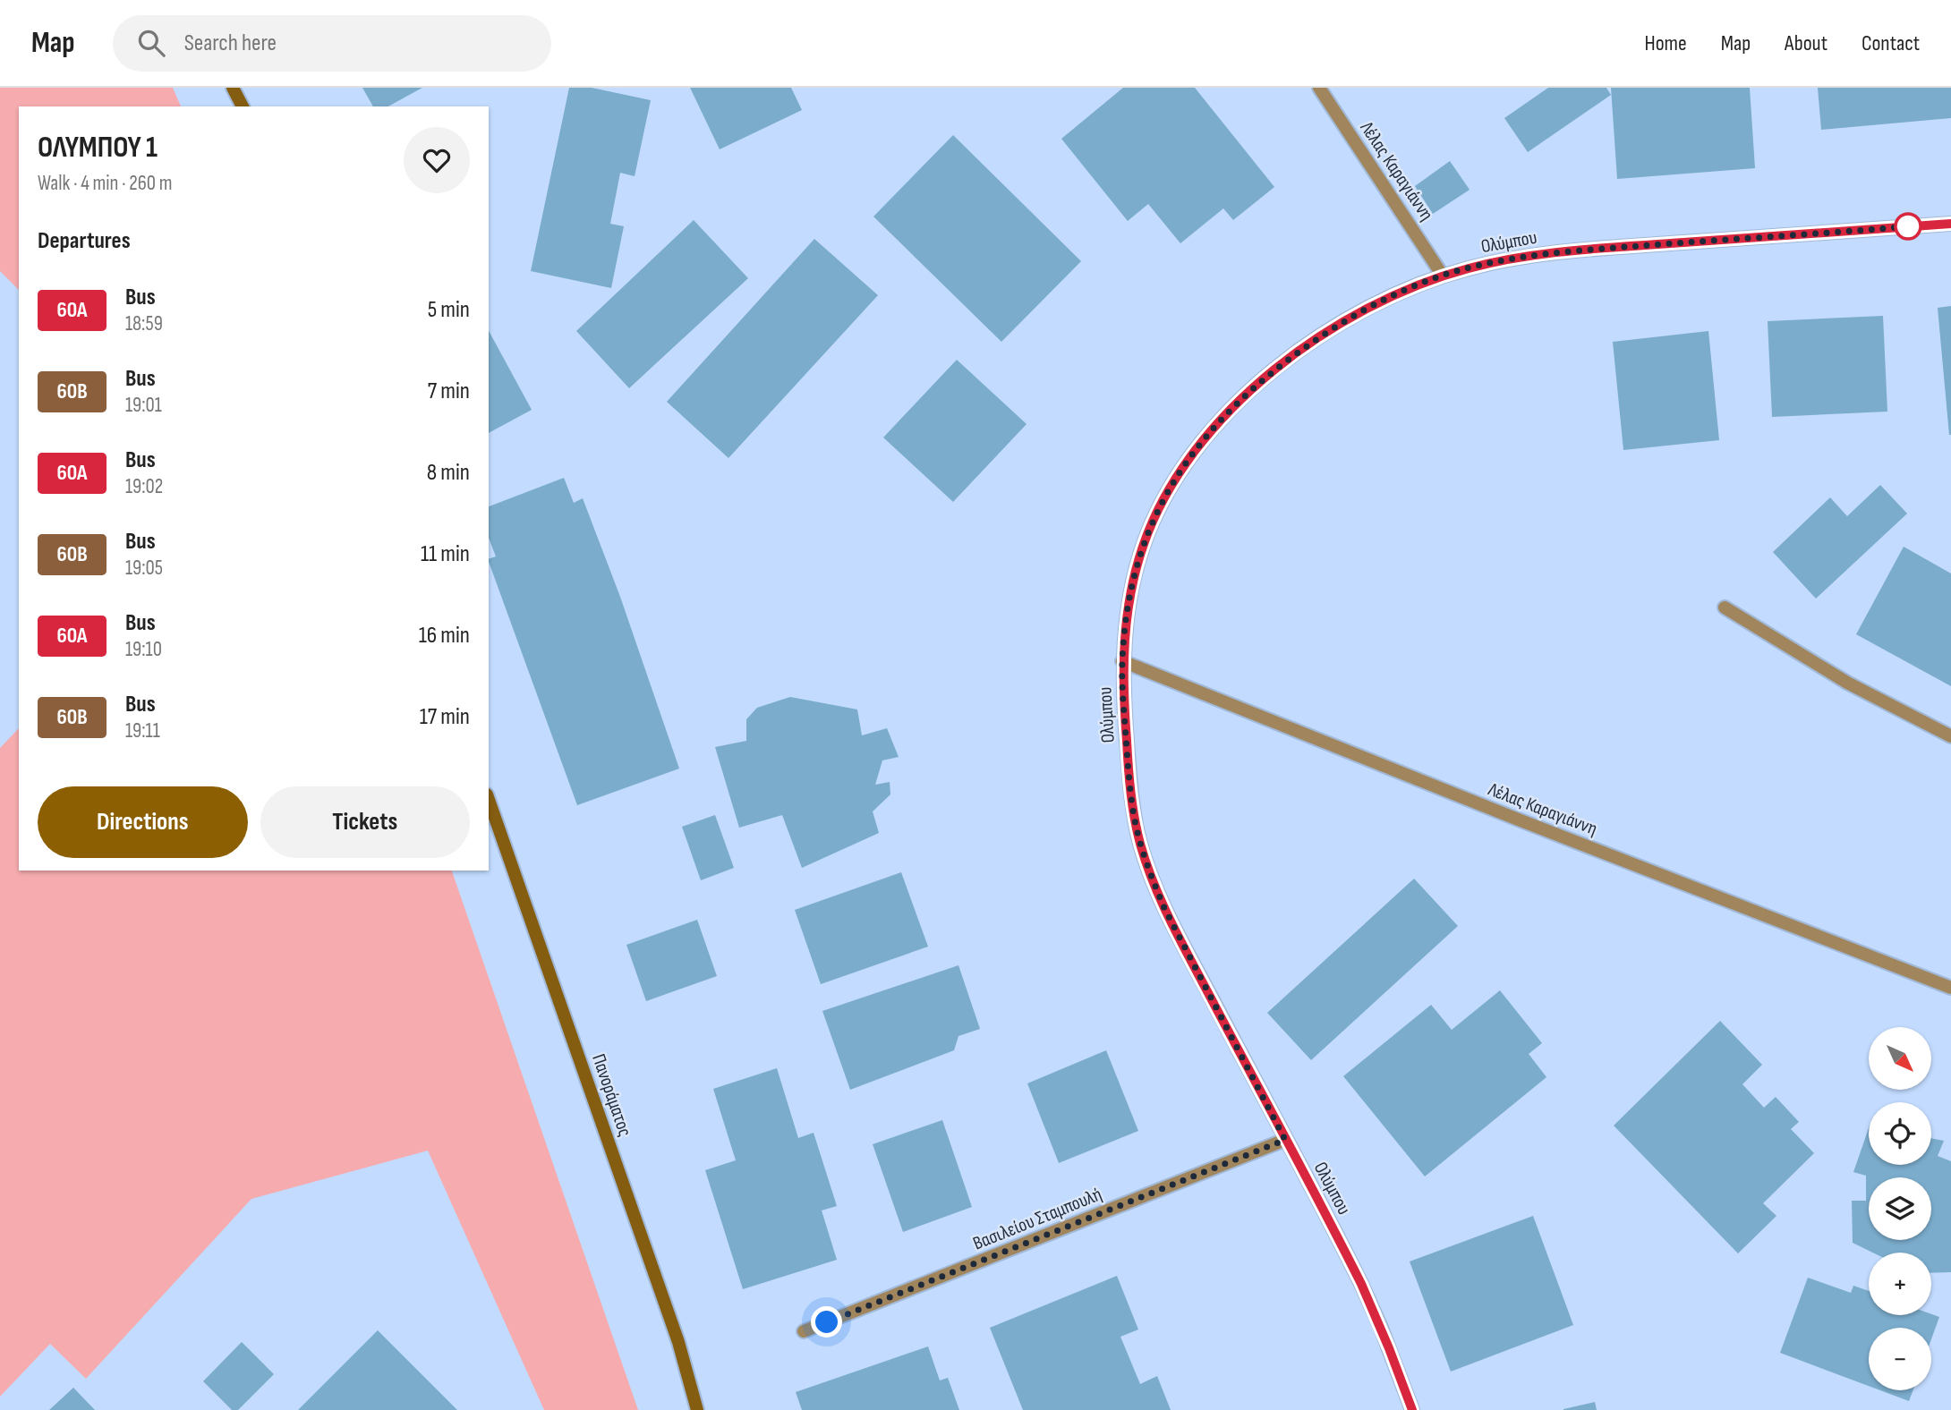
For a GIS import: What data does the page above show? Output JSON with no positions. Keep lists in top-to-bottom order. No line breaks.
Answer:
{"streets":{"main road":["Πανοράματος"],"street":["Λέλας Καραγιάννη","Ολύμπου","Βασιλείου Σταμπουλή"]},"crossings":[["Λέλας Καραγιάννη","Ολύμπου"],["Ολύμπου","Βασιλείου Σταμπουλή"]],"lines":["bus line 60Α"],"north":"bottom right","page":{"header":"Map","search":"Search here","nav":["Home","Map","About","Contact"],"heading":[["ΟΛΥΜΠΟΥ 1","Walk · 4 min · 260 m"],"Departures"],"list":[{"mark":"60Α","name":"Bus","note":"18:59","value":"5 min"},{"mark":"60Β","name":"Bus","note":"19:01","value":"7 min"},{"mark":"60Α","name":"Bus","note":"19:02","value":"8 min"},{"mark":"60Β","name":"Bus","note":"19:05","value":"11 min"},{"mark":"60Α","name":"Bus","note":"19:10","value":"16 min"},{"mark":"60Β","name":"Bus","note":"19:11","value":"17 min"}],"buttons":["Directions","Tickets"],"map_buttons":["+","−"]}}
